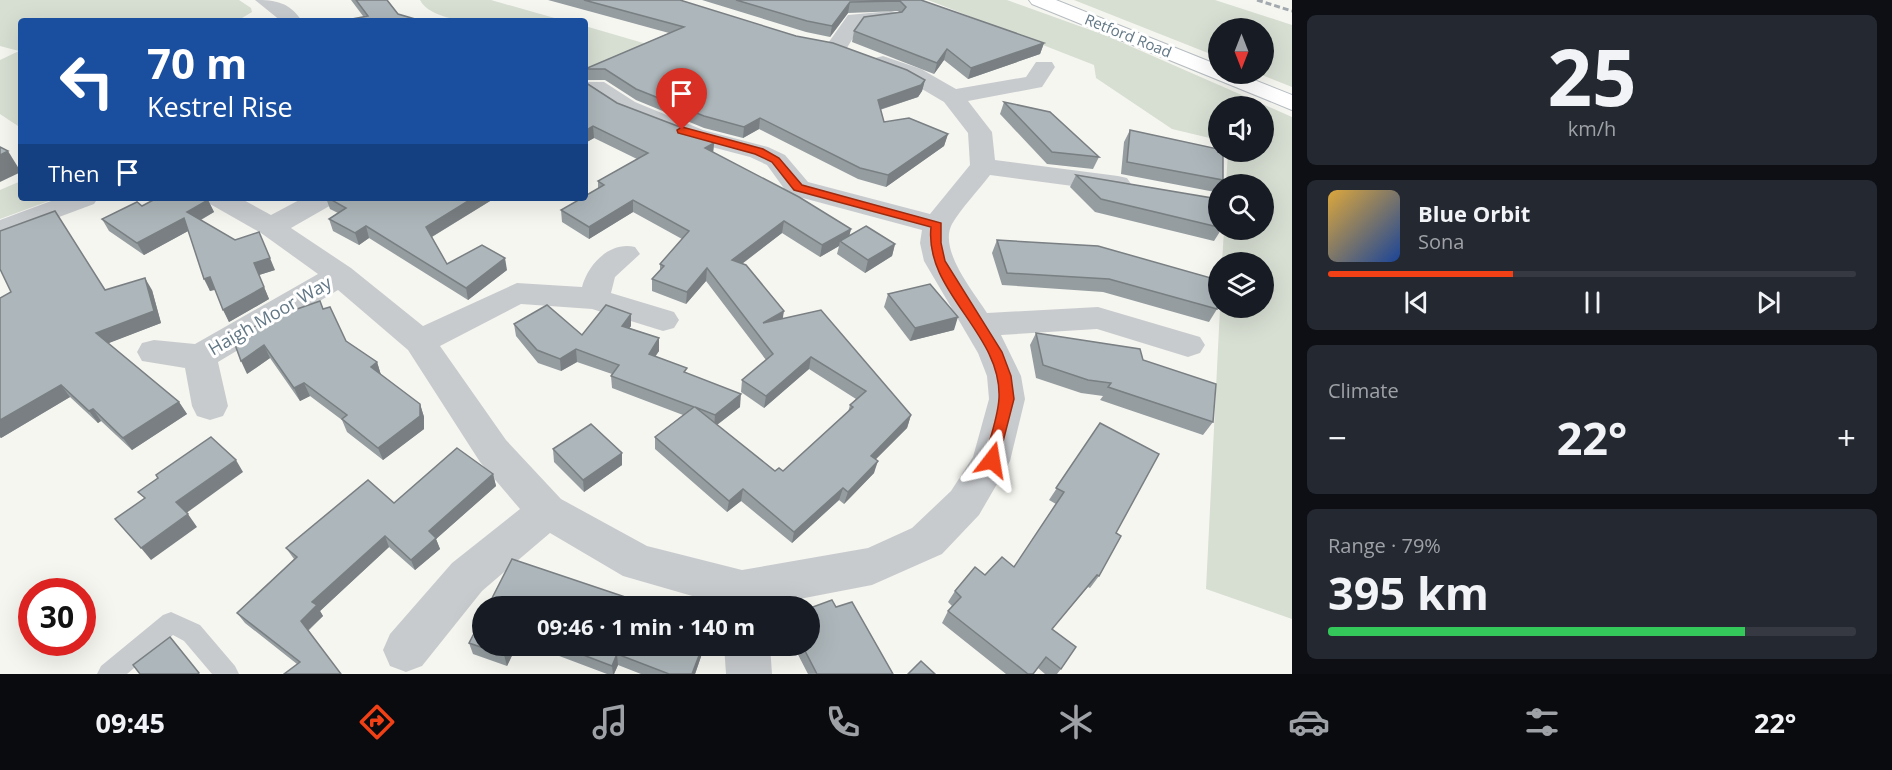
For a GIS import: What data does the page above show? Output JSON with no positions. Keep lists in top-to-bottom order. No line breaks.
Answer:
{"streets":{"main road":["Retford Road"],"street":["Haigh Moor Way"]},"north":"bottom","page":{"tile":[["25","km/h"],"Climate",["Range · 79%","395 km"]],"turn":["70 m","Kestrel Rise"],"then":"Then","song":["Blue Orbit","Sona"],"heat":["−","22°","+"],"limit":"30","trip":"09:46 · 1 min · 140 m","tabs":["09:45","22°"]}}
